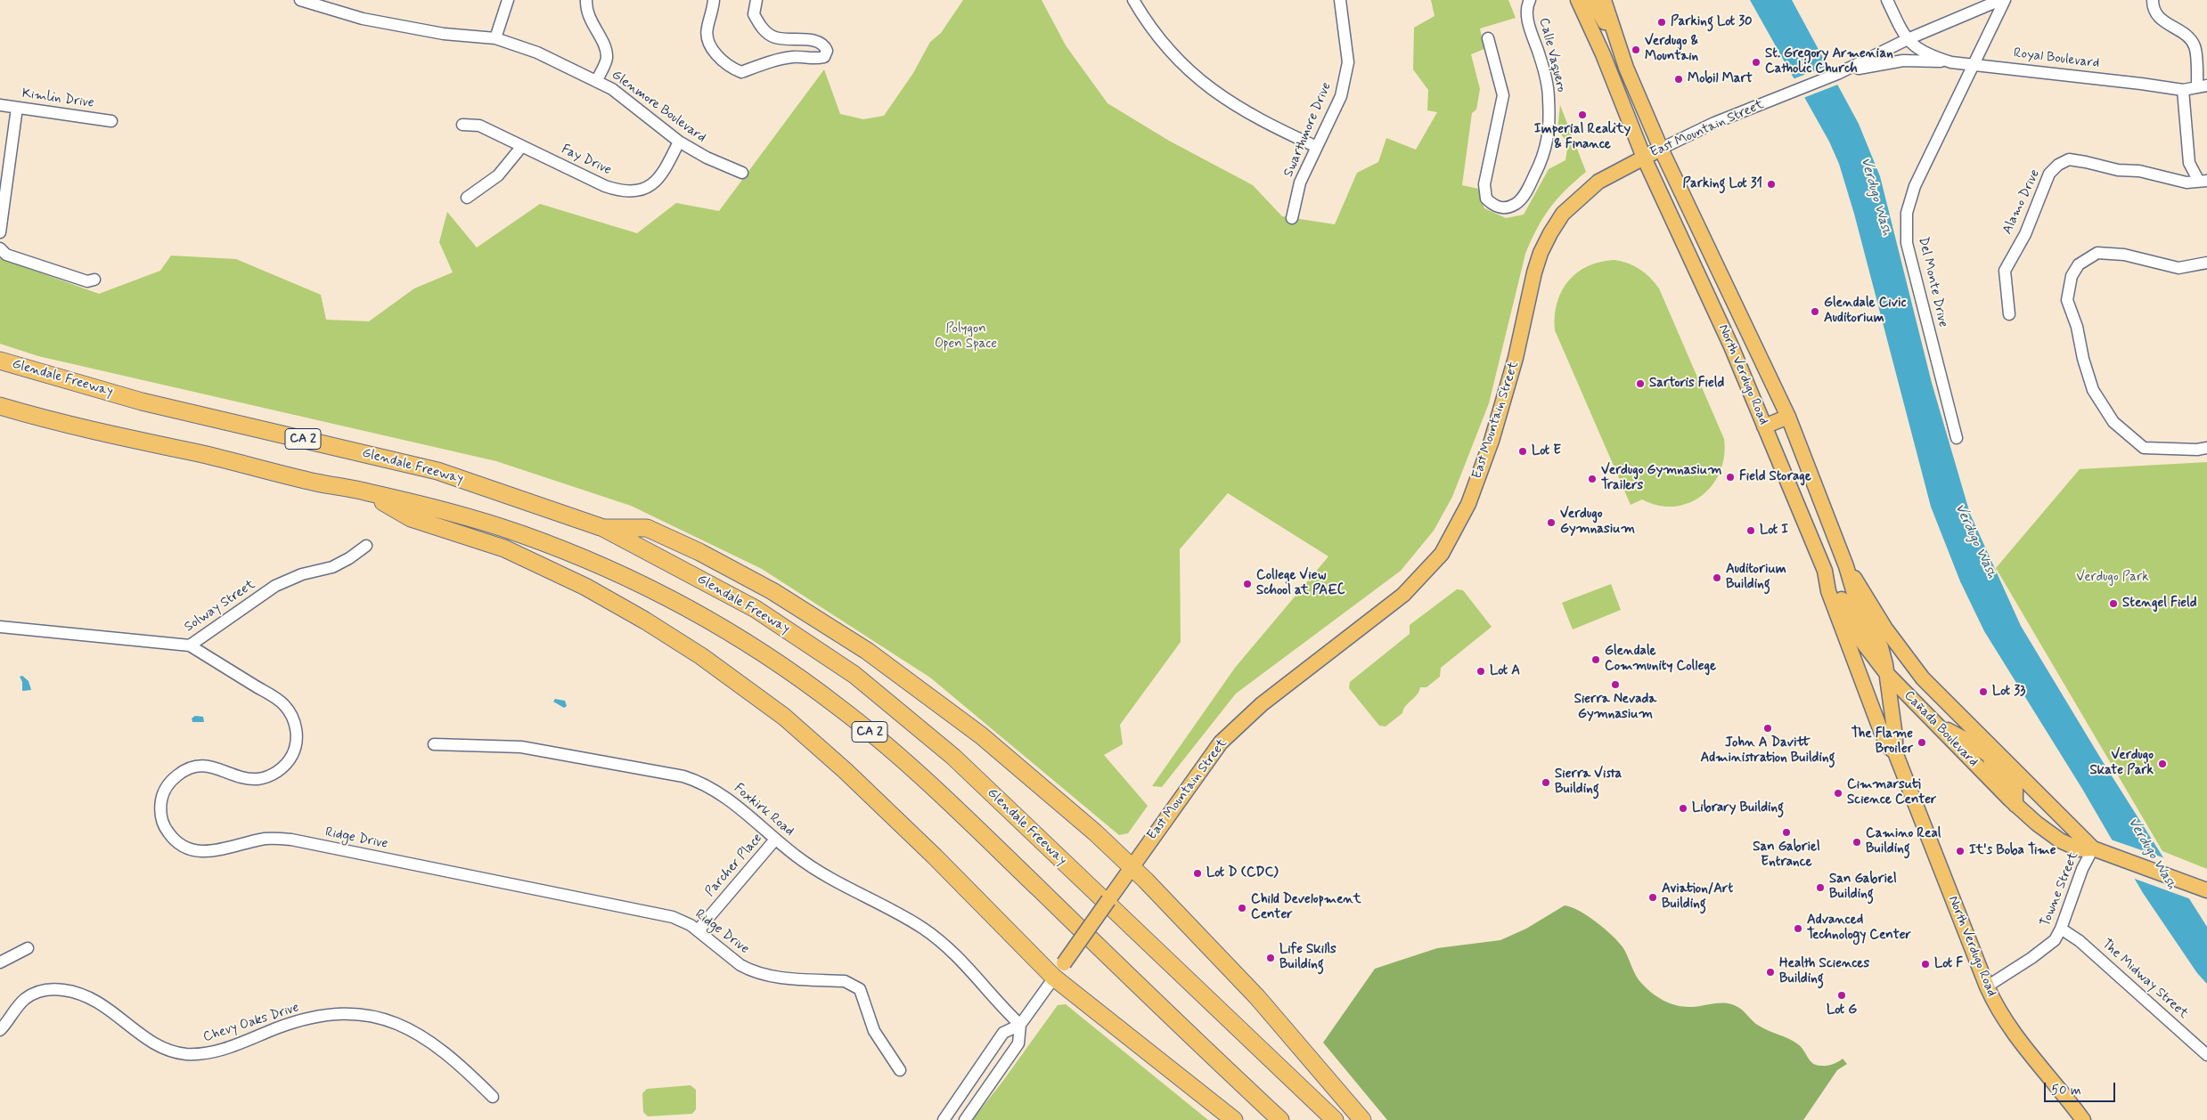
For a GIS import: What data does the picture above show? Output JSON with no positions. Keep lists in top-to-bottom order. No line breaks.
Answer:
{"streets":{"highway":["Glendale Freeway","CA 2"],"main road":["East Mountain Street","North Verdugo Road","Cañada Boulevard"],"street":["Calle Vaquero","Royal Boulevard","Kimlin Drive","Glenmore Boulevard","Swarthmore Drive","Fay Drive","Alamo Drive","Del Monte Drive","Solway Street","Foxkirk Road","Ridge Drive","Parcher Place","Towne Street","The Midway Street","Chevy Oaks Drive"]},"crossings":[["Royal Boulevard","East Mountain Street"],["Royal Boulevard","Alamo Drive"],["Royal Boulevard","Del Monte Drive"],["Glenmore Boulevard","Fay Drive"],["East Mountain Street","North Verdugo Road"],["North Verdugo Road","Cañada Boulevard"],["North Verdugo Road","Towne Street"],["Solway Street","Ridge Drive"],["Cañada Boulevard","Towne Street"],["Foxkirk Road","Parcher Place"],["Ridge Drive","Parcher Place"],["Towne Street","The Midway Street"]],"water":["Verdugo Wash"],"parks":["Polygon Open Space","Verdugo Park"],"places":["Parking Lot 30","Verdugo & Mountain","St. Gregory Armenian Catholic Church","Mobil Mart","Imperial Reality & Finance","Parking Lot 31","Glendale Civic Auditorium","Sartoris Field","Lot E","Field Storage","Verdugo Gymnasium Trailers","Verdugo Gymnasium","Lot I","Auditorium Building","College View School at PAEC","Stengel Field","Glendale Community College","Lot A","Sierra Nevada Gymnasium","Lot 33","John A Davitt Administration Building","The Flame Broiler","Verdugo Skate Park","Sierra Vista Building","Cimmarsuti Science Center","Library Building","San Gabriel Entrance","Camino Real Building","It's Boba Time","Lot D (CDC)","San Gabriel Building","Aviation/Art Building","Child Development Center","Advanced Technology Center","Life Skills Building","Lot F","Health Sciences Building","Lot G"],"scale_bar":"50 m"}
